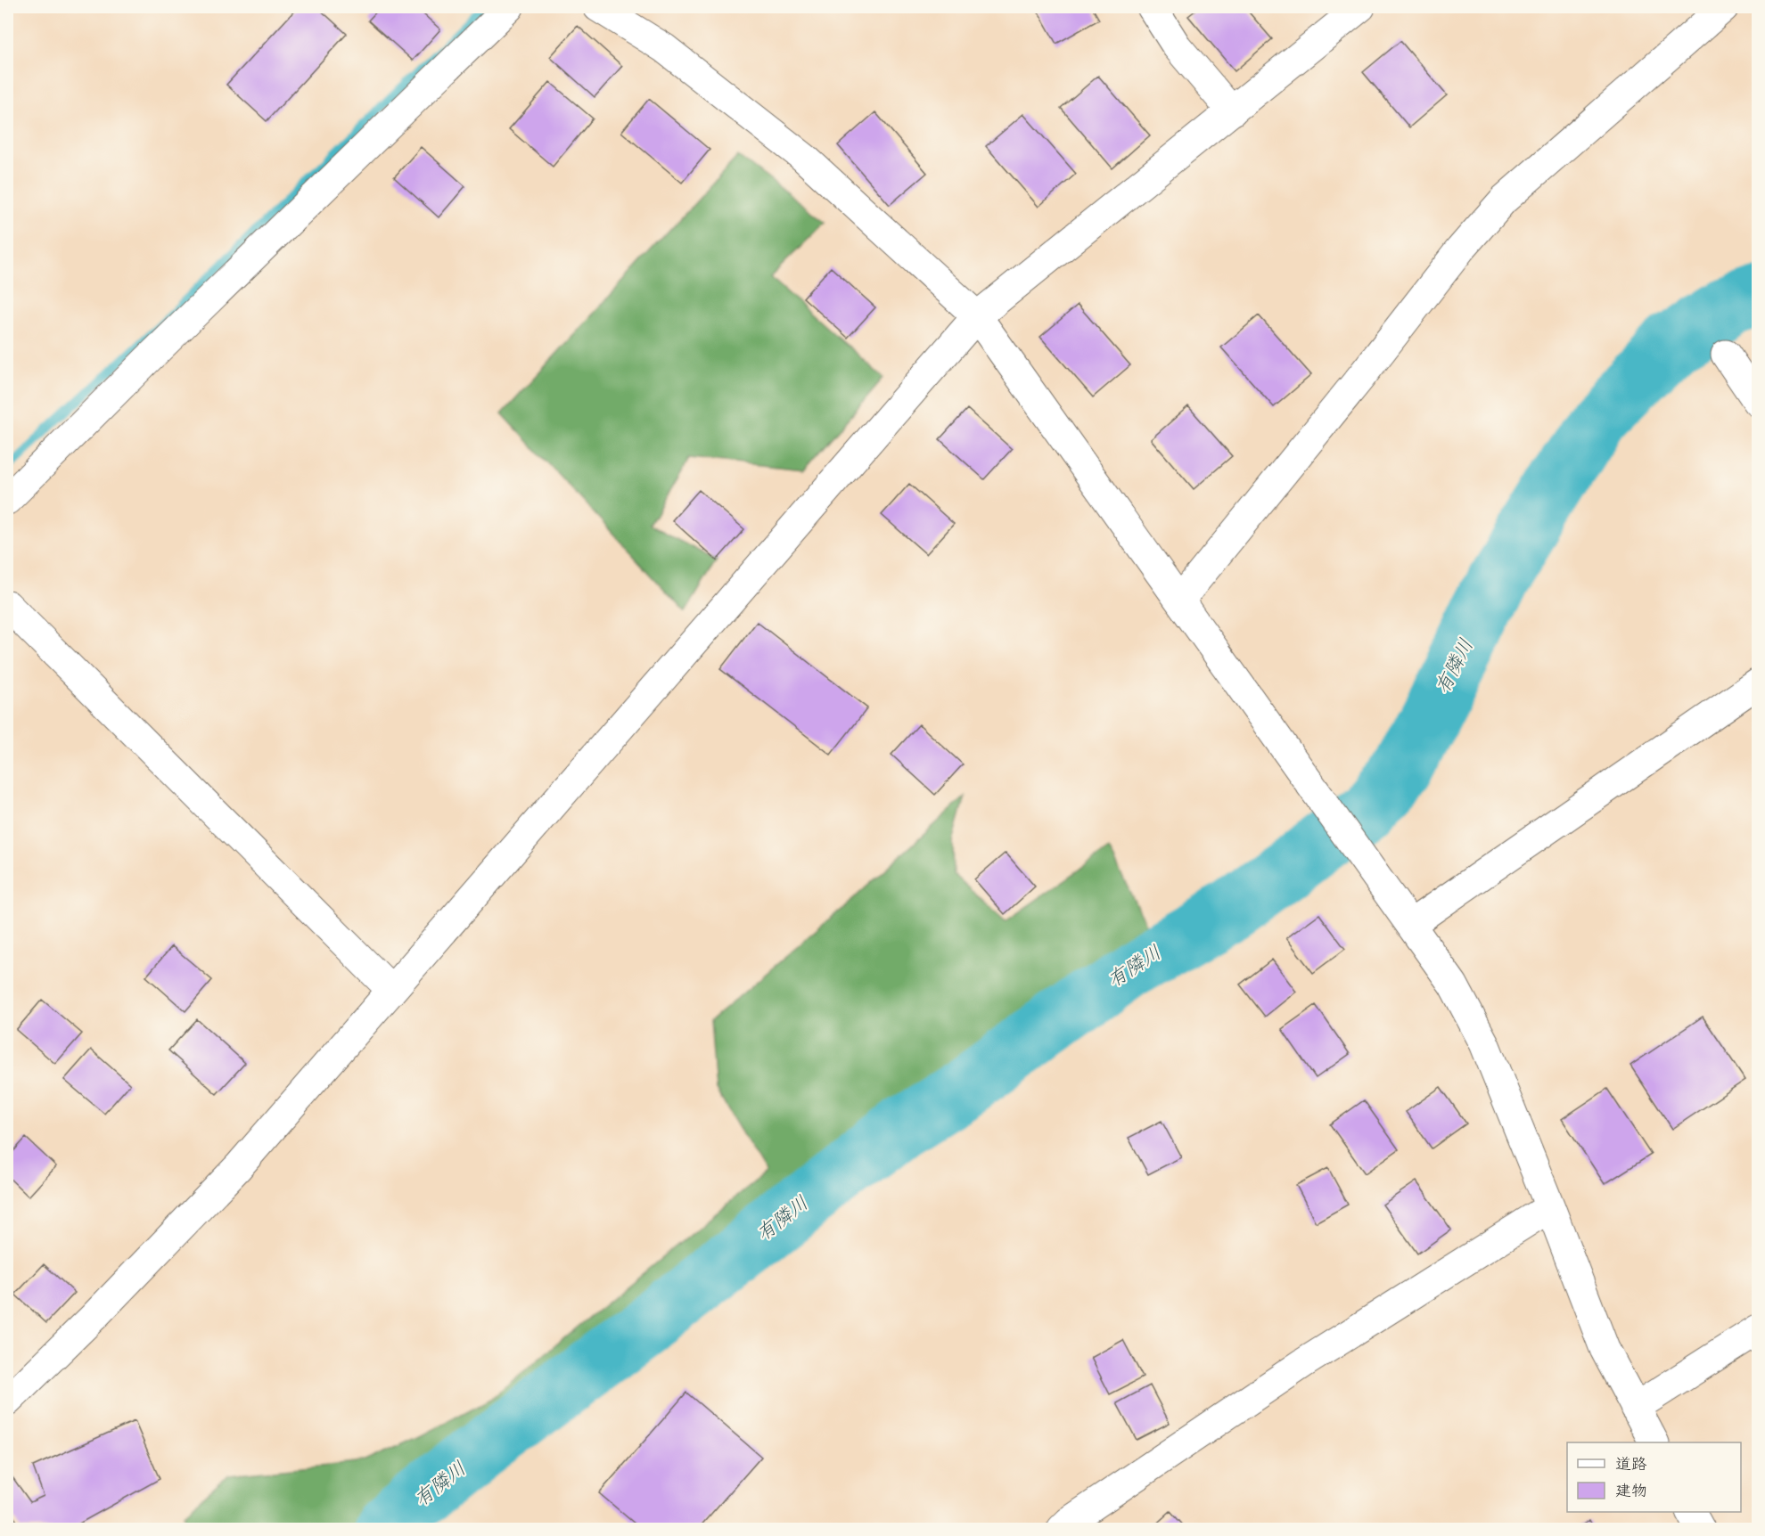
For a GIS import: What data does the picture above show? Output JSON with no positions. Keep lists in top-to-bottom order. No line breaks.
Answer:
{"water":["有隣川"],"legend":["道路","建物"]}
